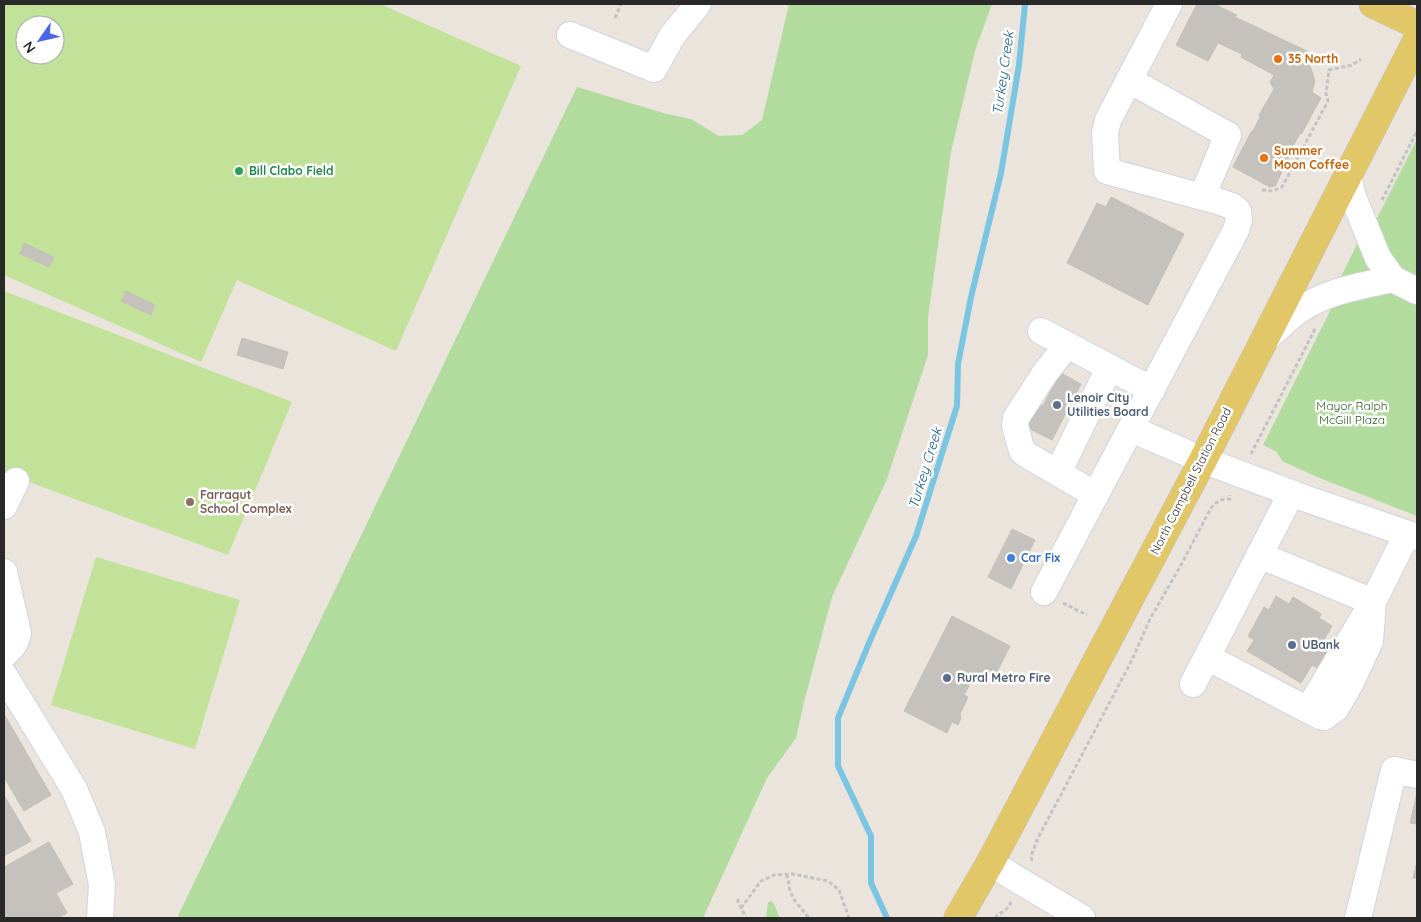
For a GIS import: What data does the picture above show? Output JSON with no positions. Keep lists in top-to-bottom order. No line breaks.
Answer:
{"streets":{"main road":["North Campbell Station Road"]},"water":["Turkey Creek"],"parks":["Mayor Ralph McGill Plaza"],"places":["35 North","Summer Moon Coffee","Bill Clabo Field","Lenoir City Utilities Board","Farragut School Complex","Car Fix","UBank","Rural Metro Fire"],"north":"bottom left"}
